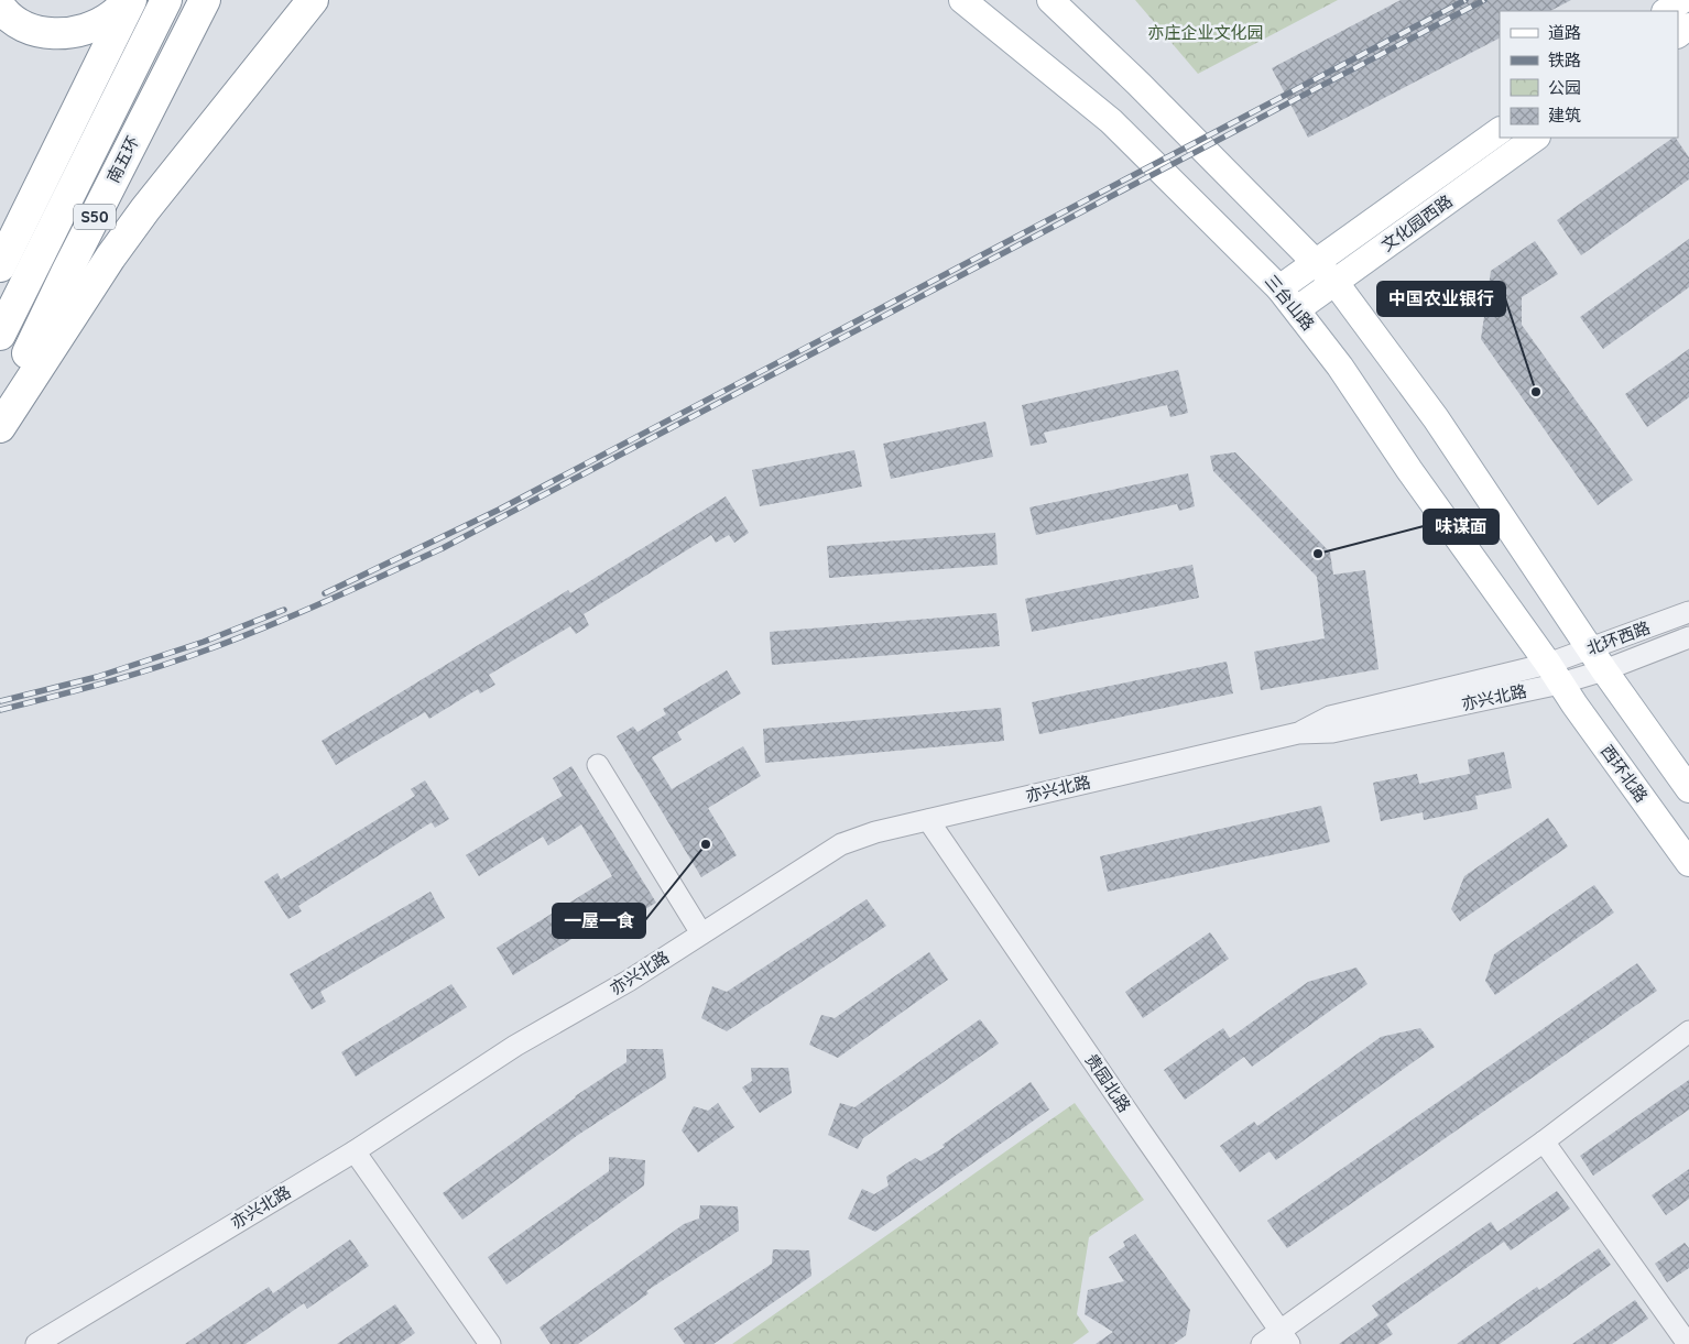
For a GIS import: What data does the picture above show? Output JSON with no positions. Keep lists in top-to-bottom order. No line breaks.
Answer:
{"streets":{"highway":["南五环","S50"],"main road":["文化园西路","三台山路","西环北路"],"street":["北环西路","亦兴北路","贵园北路"]},"crossings":[["文化园西路","三台山路"],["三台山路","北环西路"],["三台山路","亦兴北路"],["三台山路","西环北路"],["北环西路","亦兴北路"],["北环西路","西环北路"],["亦兴北路","西环北路"],["亦兴北路","贵园北路"]],"parks":["亦庄企业文化园"],"places":["中国农业银行","味谋面","一屋一食"],"legend":["道路","铁路","公园","建筑"]}
